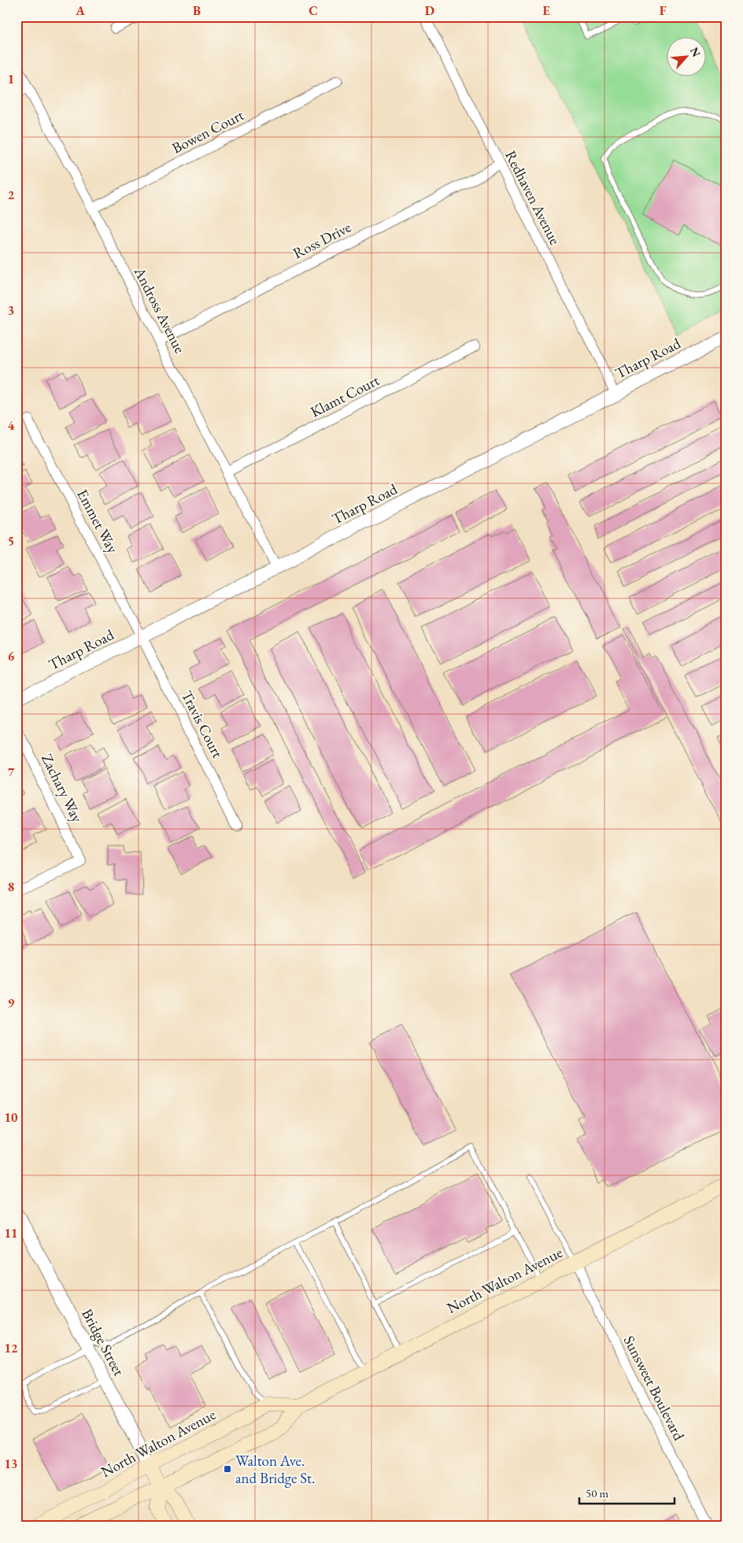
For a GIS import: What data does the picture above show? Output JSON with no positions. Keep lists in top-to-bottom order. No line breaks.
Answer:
{"streets":{"main road":["North Walton Avenue","Bridge Street"],"street":["Bowen Court","Redhaven Avenue","Ross Drive","Andross Avenue","Tharp Road","Klamt Court","Emmet Way","Travis Court","Zachary Way","Sunsweet Boulevard"]},"crossings":[["Bowen Court","Andross Avenue"],["Redhaven Avenue","Ross Drive"],["Redhaven Avenue","Tharp Road"],["Ross Drive","Andross Avenue"],["Andross Avenue","Tharp Road"],["Andross Avenue","Klamt Court"],["Tharp Road","Emmet Way"],["Tharp Road","Travis Court"],["Emmet Way","Travis Court"],["North Walton Avenue","Bridge Street"],["North Walton Avenue","Sunsweet Boulevard"]],"places":{"transit":["Walton Ave. and Bridge St."]},"scale_bar":"50 m","north":"top right","grid":{"columns":["A","B","C","D","E","F"],"rows":["1","2","3","4","5","6","7","8","9","10","11","12","13"]}}
